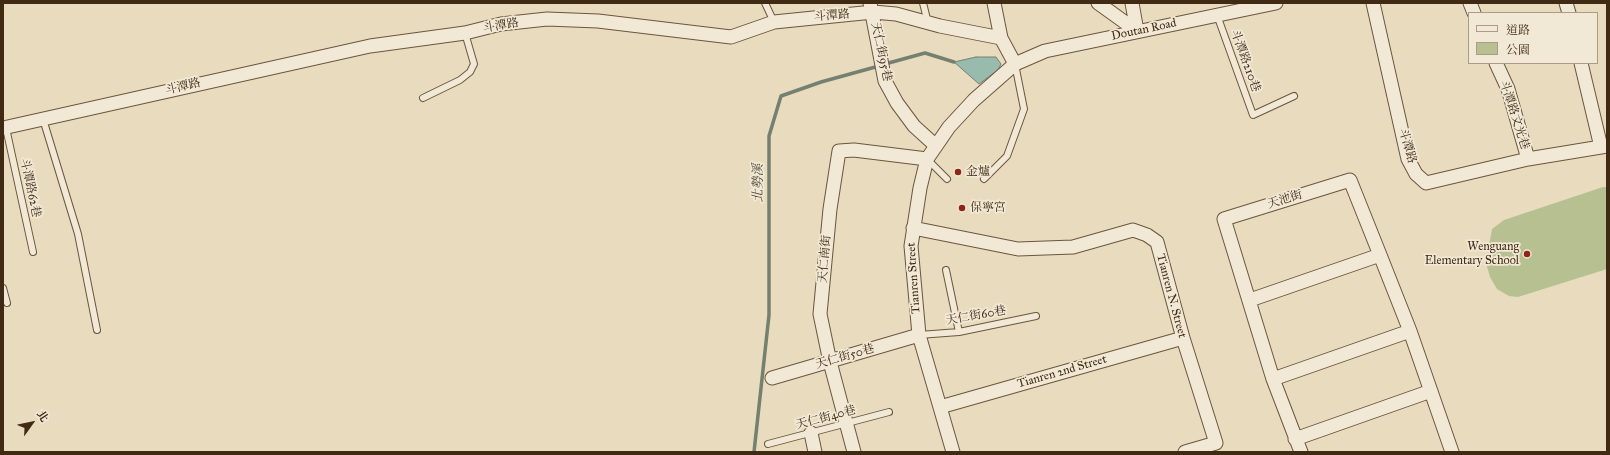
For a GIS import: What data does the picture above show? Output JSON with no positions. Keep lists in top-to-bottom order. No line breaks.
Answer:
{"streets":{"street":["斗潭路","Doutan Road","天仁街95巷","斗潭路文光巷","天池街","天仁南街","Tianren Street","Tianren N. Street","天仁街50巷","Tianren 2nd Street"],"lane":["斗潭路210巷","斗潭路62巷","天仁街60巷","天仁街40巷"]},"crossings":[["斗潭路","天仁街95巷"],["斗潭路","斗潭路文光巷"],["斗潭路","斗潭路62巷"],["Doutan Road","斗潭路210巷"],["Doutan Road","Tianren Street"],["天仁街95巷","Tianren Street"],["天仁南街","Tianren Street"],["天仁南街","天仁街50巷"],["天仁南街","天仁街40巷"],["Tianren Street","Tianren N. Street"],["Tianren Street","天仁街60巷"],["Tianren Street","天仁街50巷"],["Tianren Street","Tianren 2nd Street"],["Tianren N. Street","Tianren 2nd Street"],["天仁街60巷","天仁街50巷"]],"water":["北勢溪"],"places":["金爐","保寧宮","Wenguang Elementary School"],"legend":["道路","公園"],"north":"top right"}
